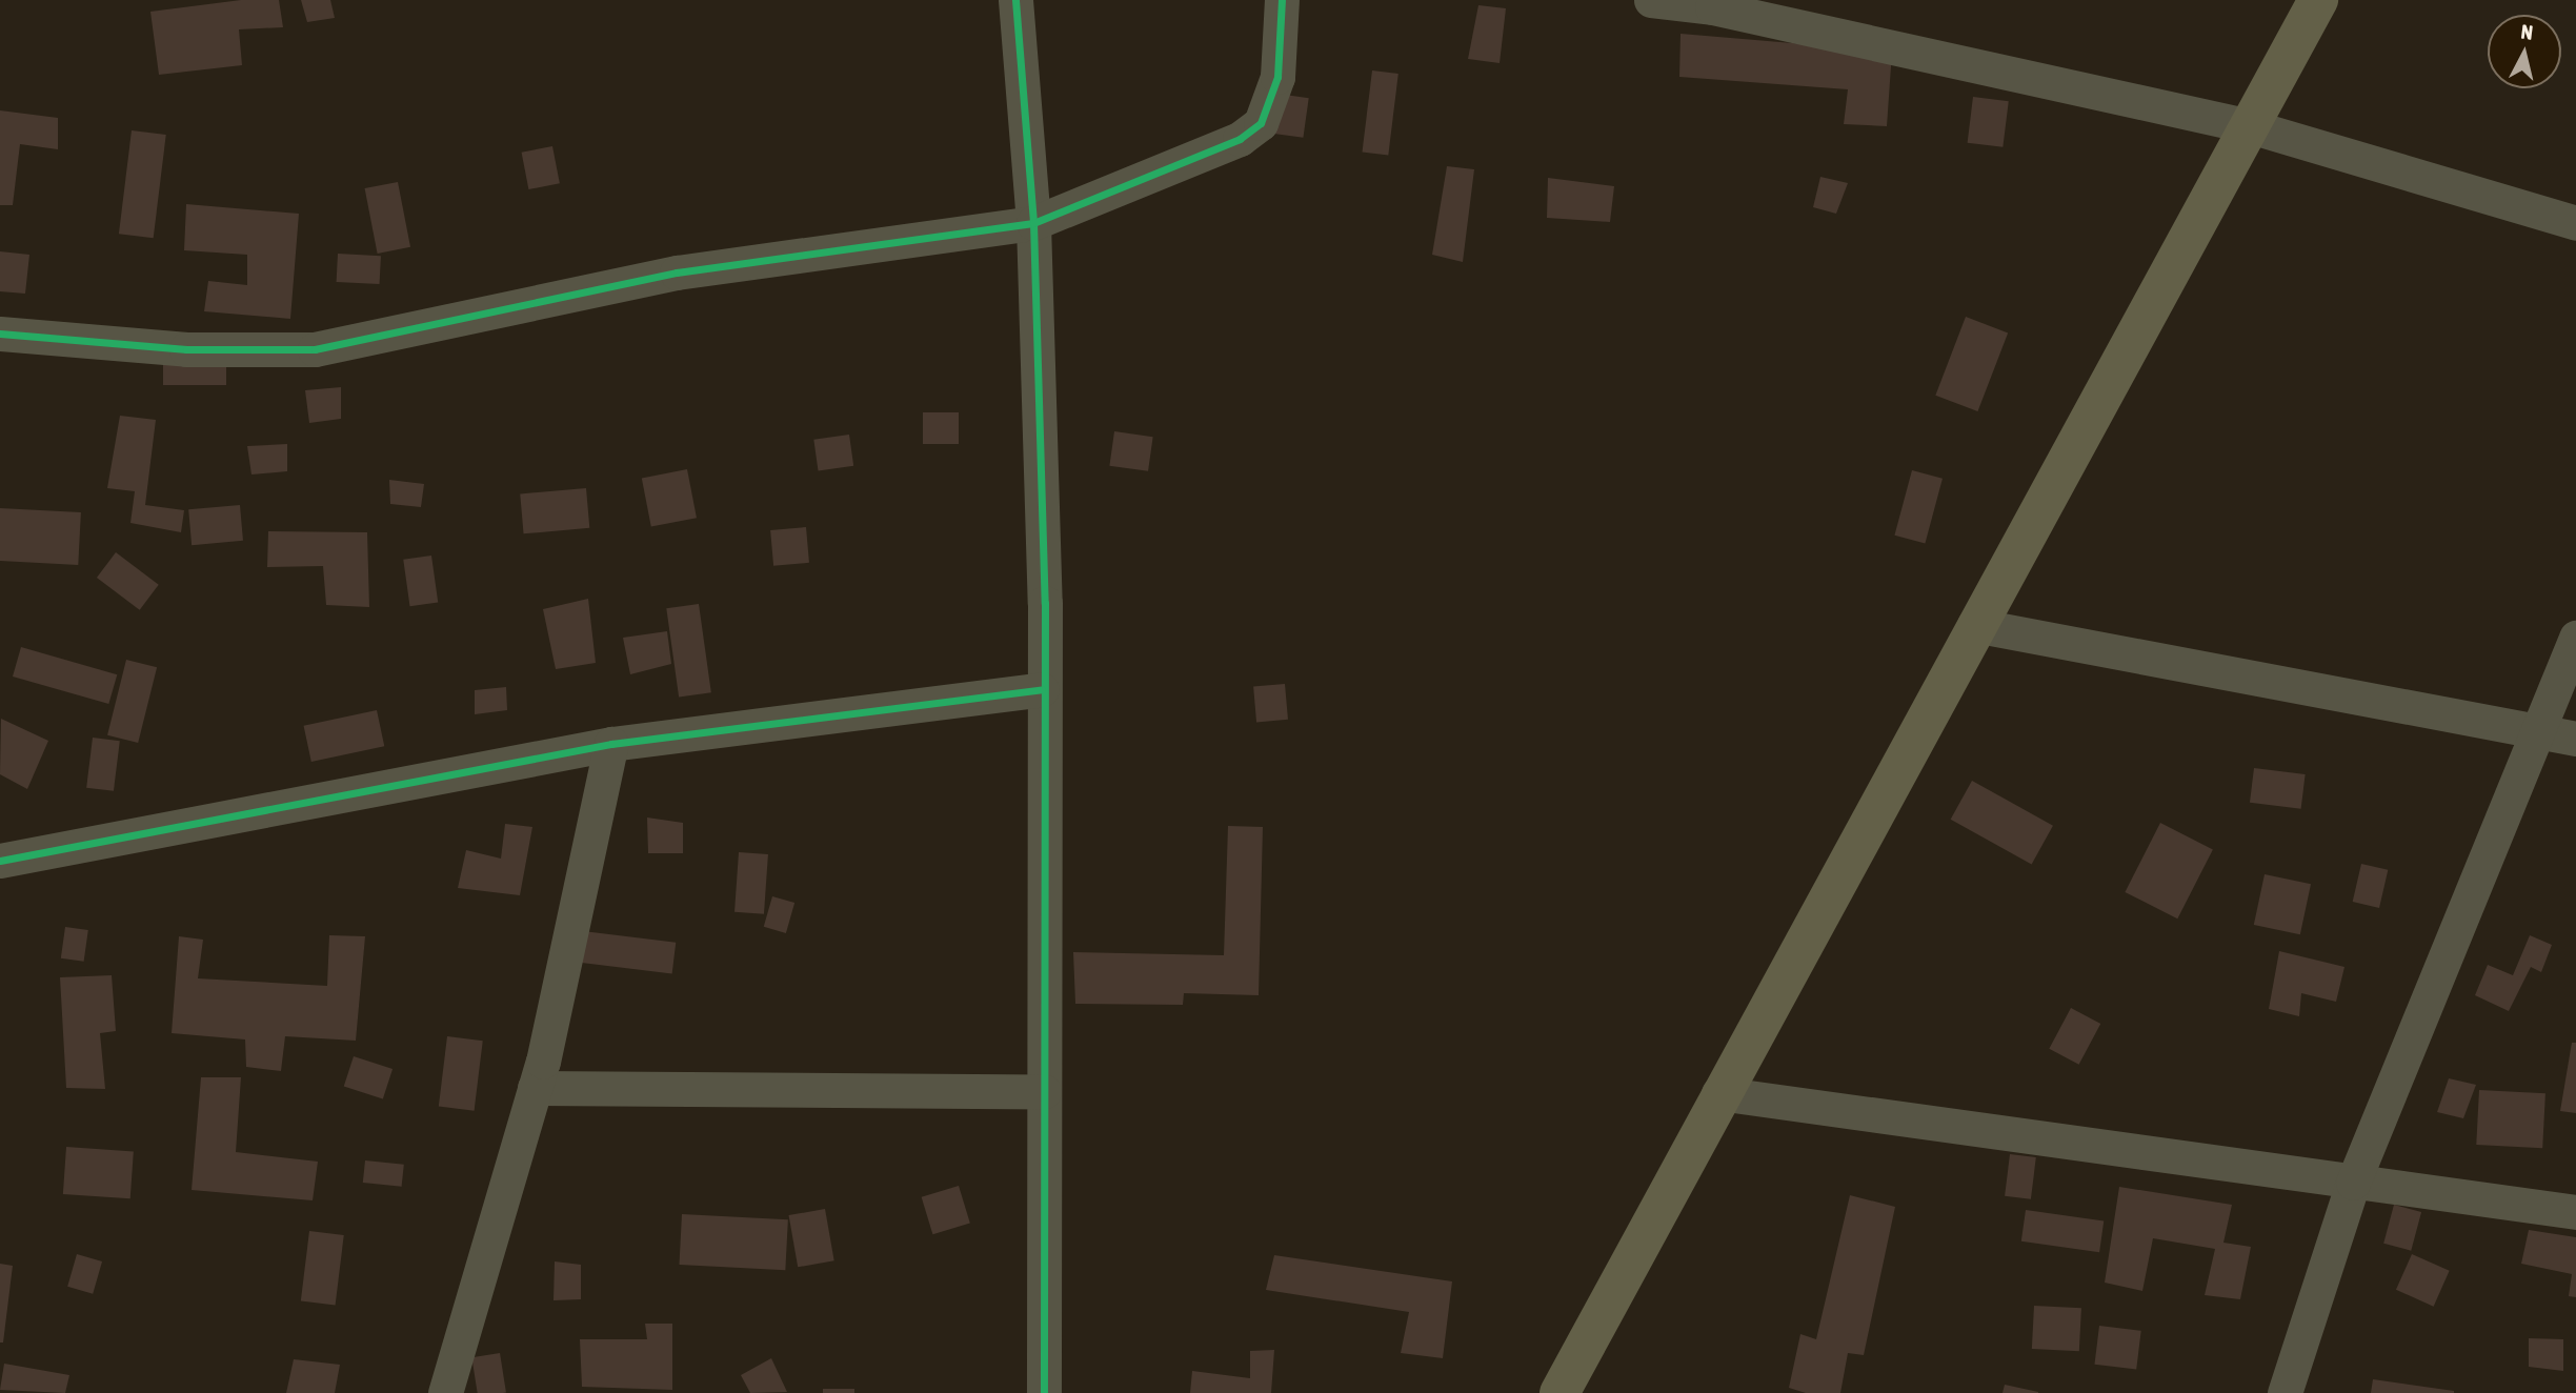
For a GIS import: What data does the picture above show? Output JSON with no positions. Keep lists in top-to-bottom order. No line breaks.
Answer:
{"north":"top"}
